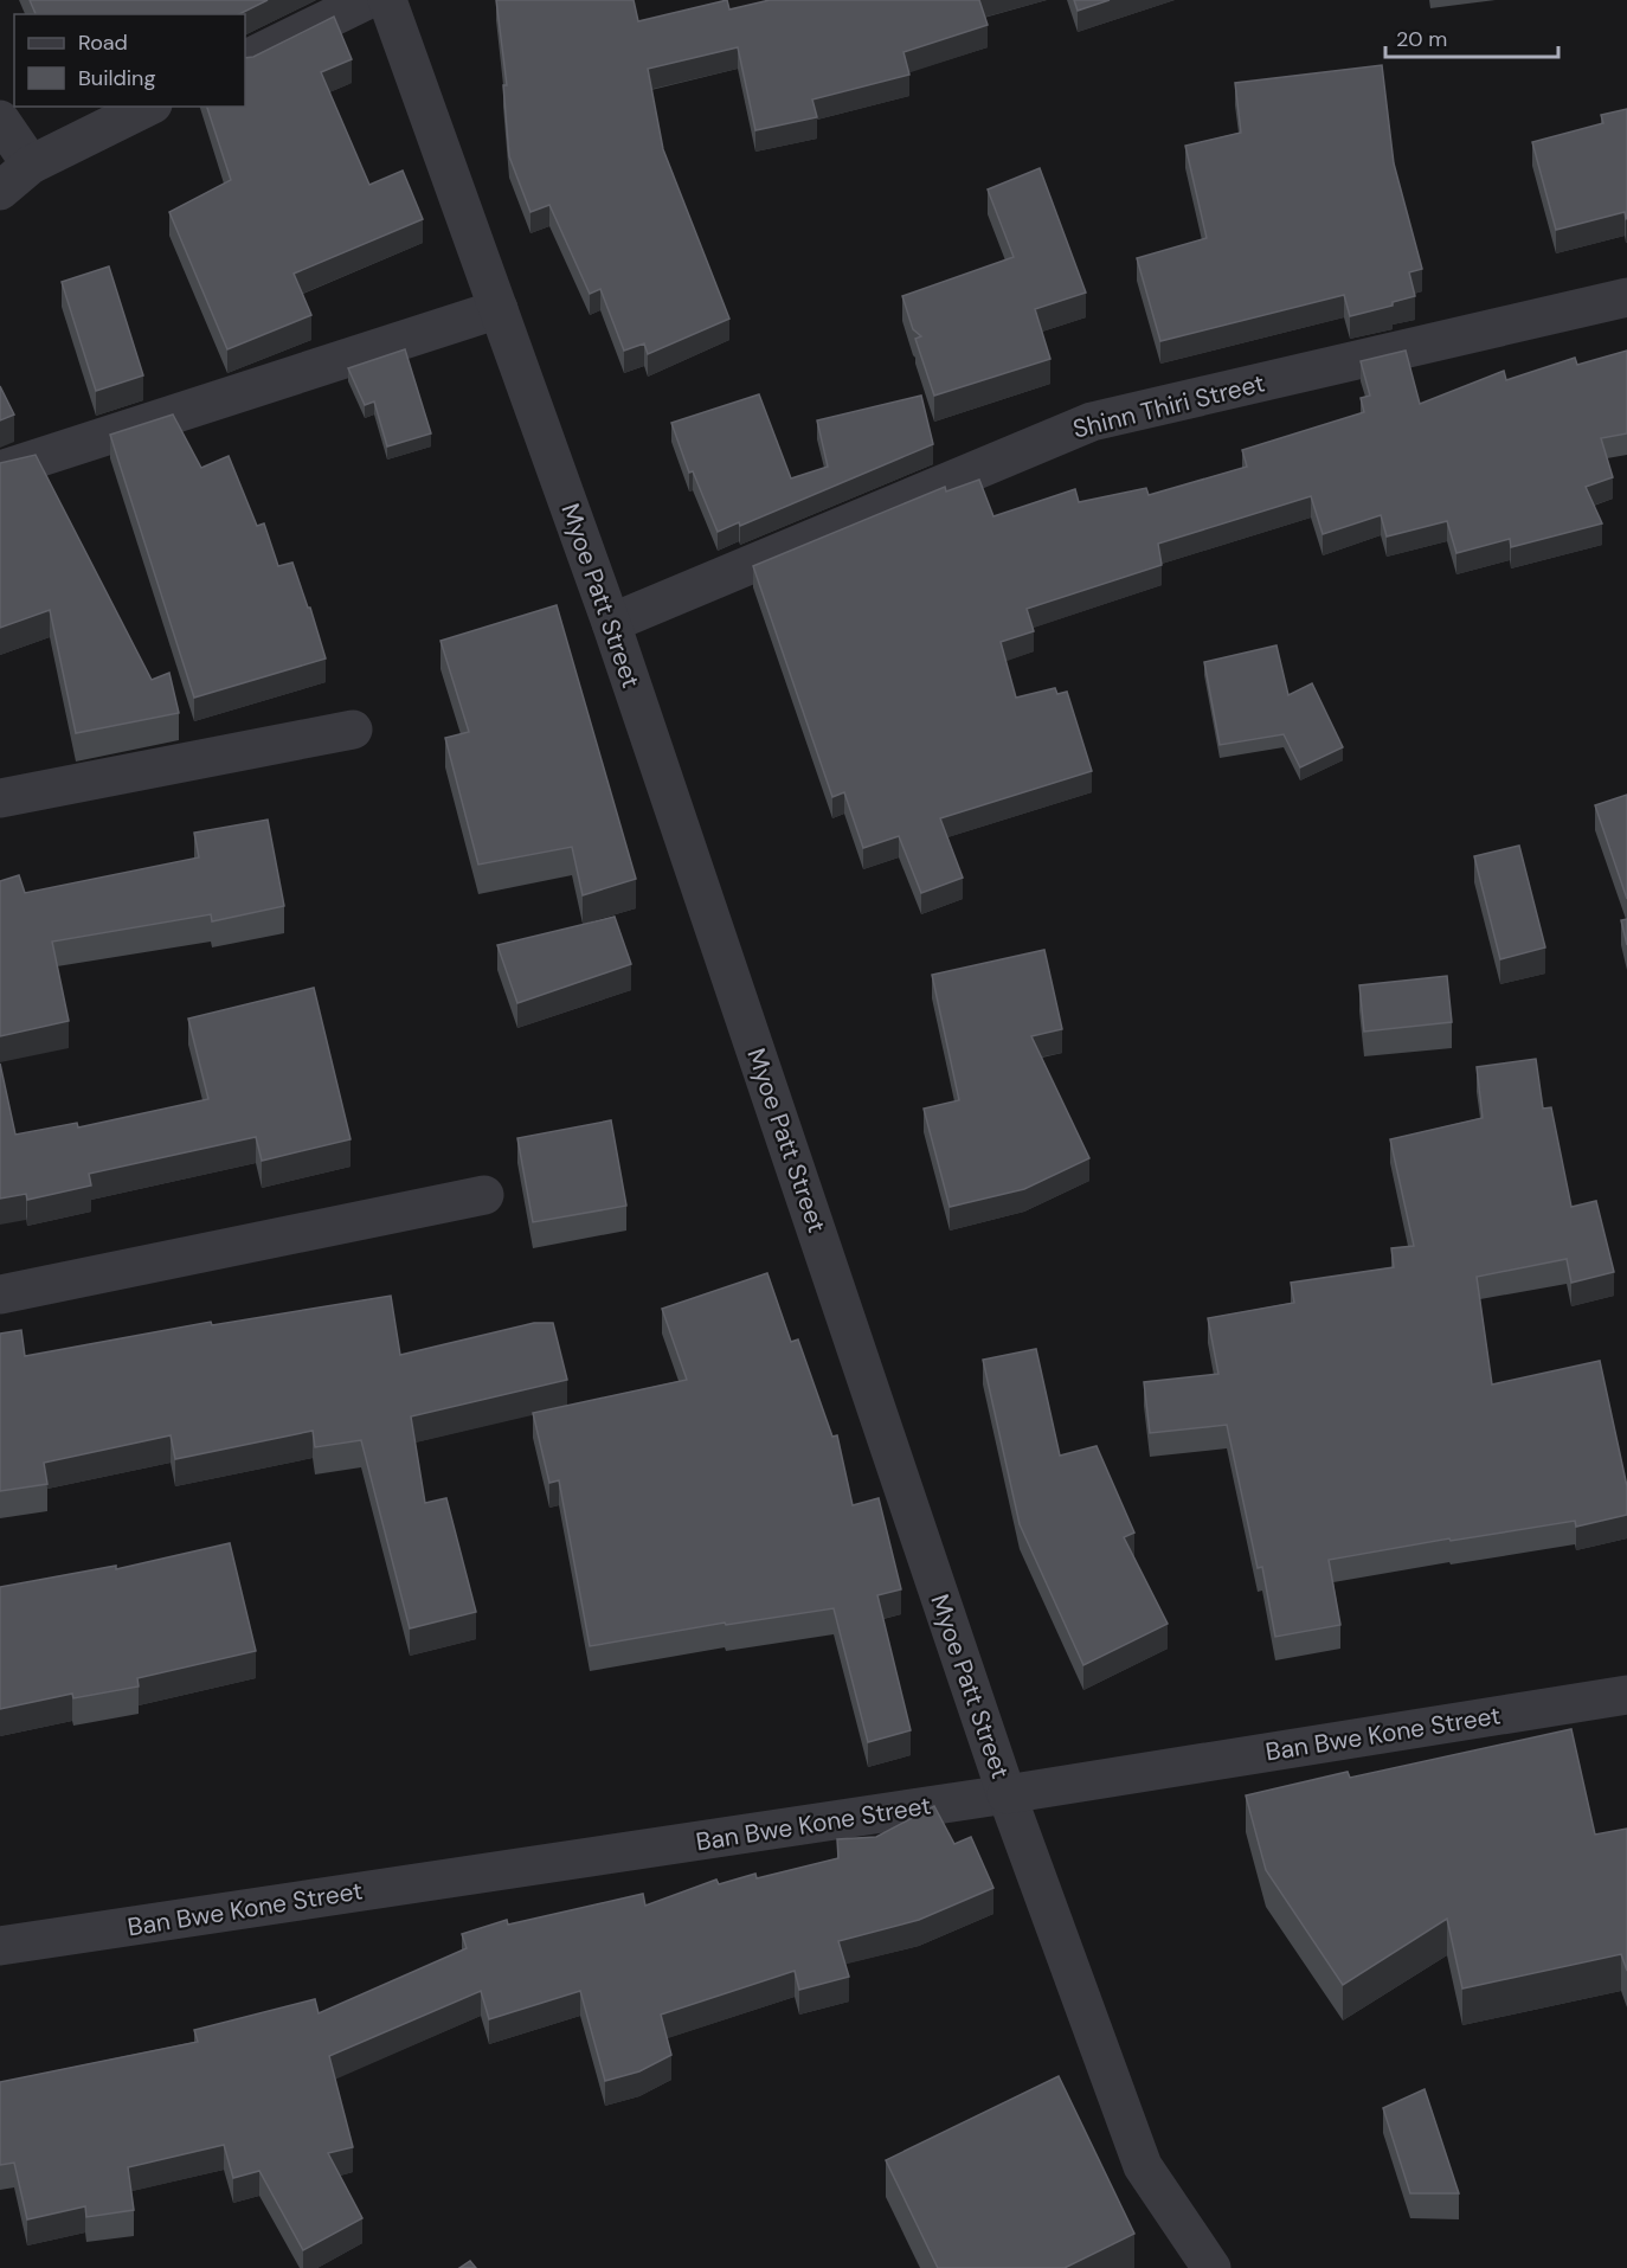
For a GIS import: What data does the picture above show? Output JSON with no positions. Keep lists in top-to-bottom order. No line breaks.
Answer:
{"streets":{"street":["Shinn Thiri Street","Myoe Patt Street","Ban Bwe Kone Street"]},"crossings":[["Shinn Thiri Street","Myoe Patt Street"],["Myoe Patt Street","Ban Bwe Kone Street"]],"legend":["Road","Building"],"scale_bar":"20 m"}
